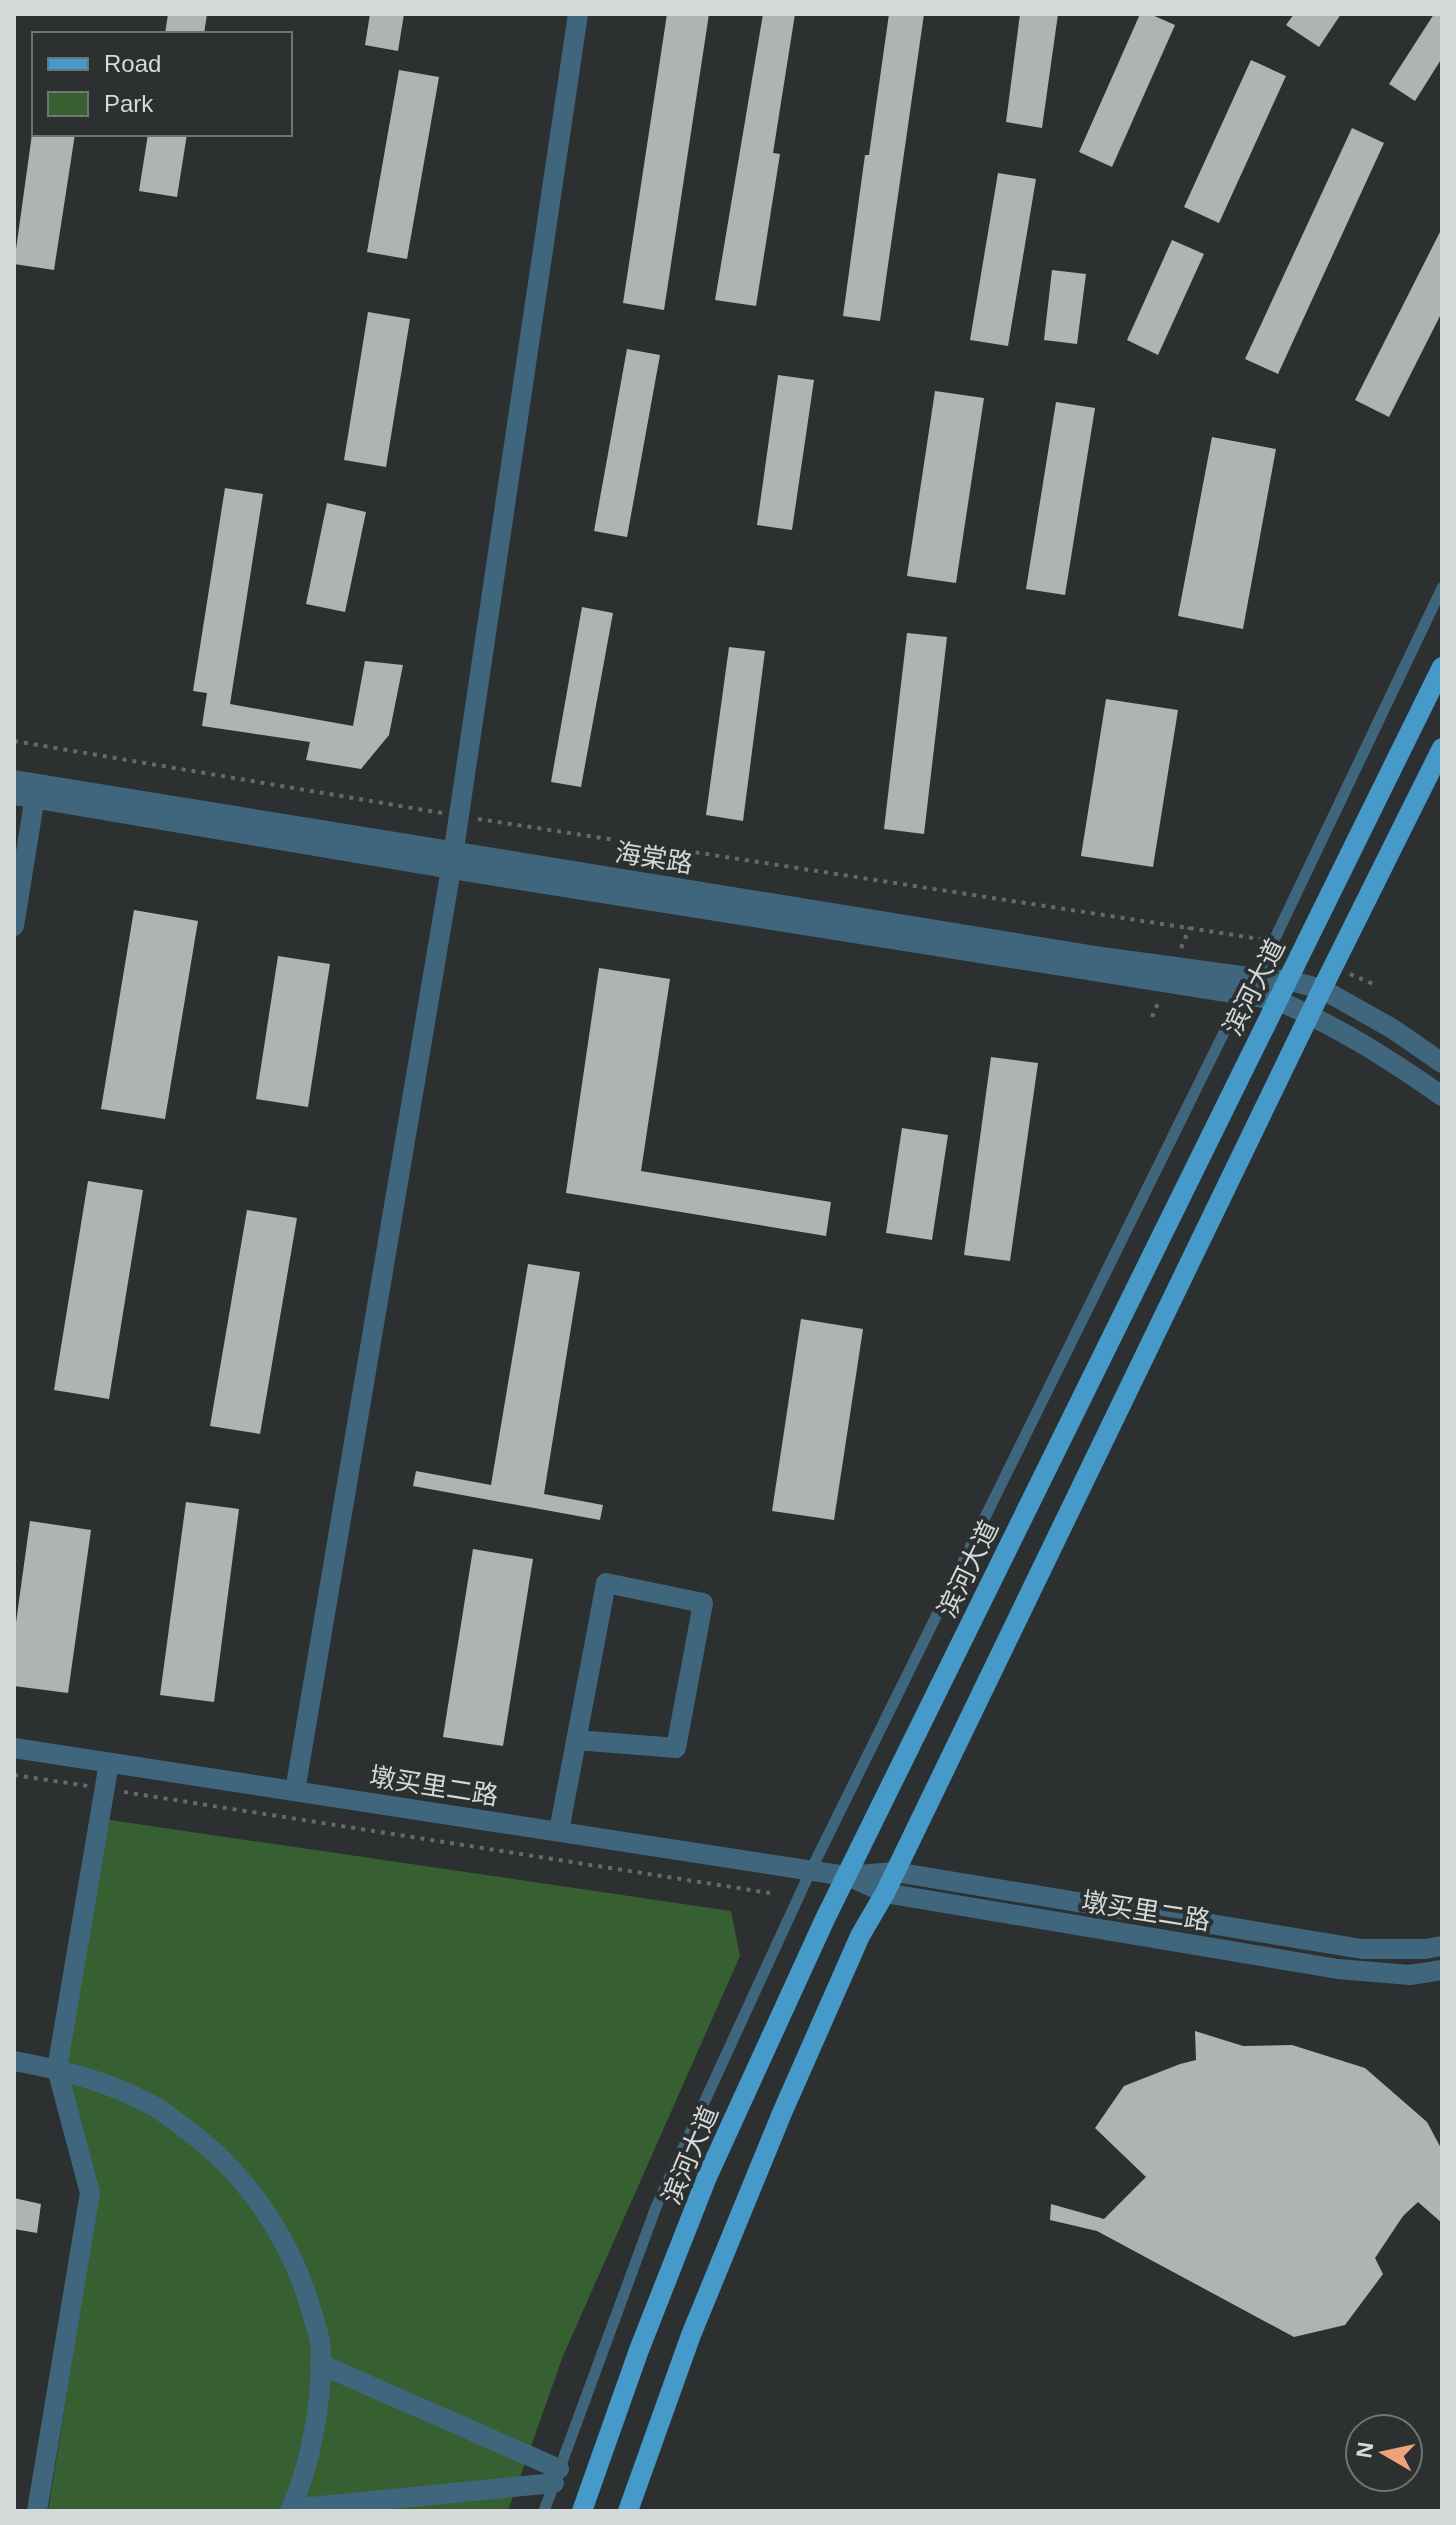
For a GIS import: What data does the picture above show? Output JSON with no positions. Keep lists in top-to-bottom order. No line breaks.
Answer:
{"streets":{"main road":["滨河大道"],"street":["海棠路","墩买里二路"]},"crossings":[["海棠路","滨河大道"],["滨河大道","墩买里二路"]],"legend":["Road","Park"],"north":"left"}
